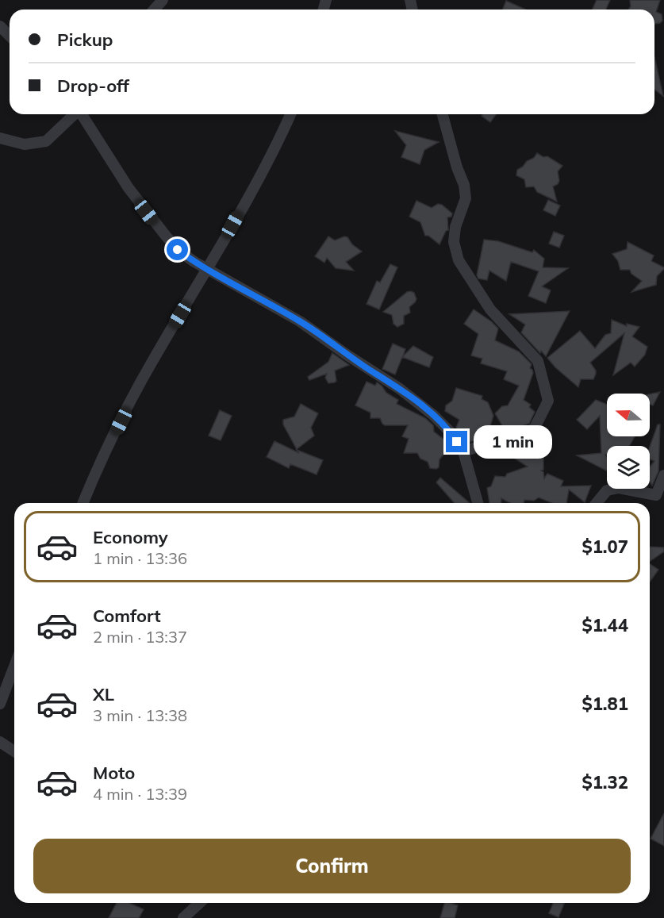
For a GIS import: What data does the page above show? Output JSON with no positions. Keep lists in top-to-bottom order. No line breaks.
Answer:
{"north":"left","page":{"banner":["Pickup","Drop-off"],"bubble":"1 min","list":[{"name":"Economy","note":"1 min · 13:36","value":"$1.07"},{"name":"Comfort","note":"2 min · 13:37","value":"$1.44"},{"name":"XL","note":"3 min · 13:38","value":"$1.81"},{"name":"Moto","note":"4 min · 13:39","value":"$1.32"}],"buttons":"Confirm"}}
